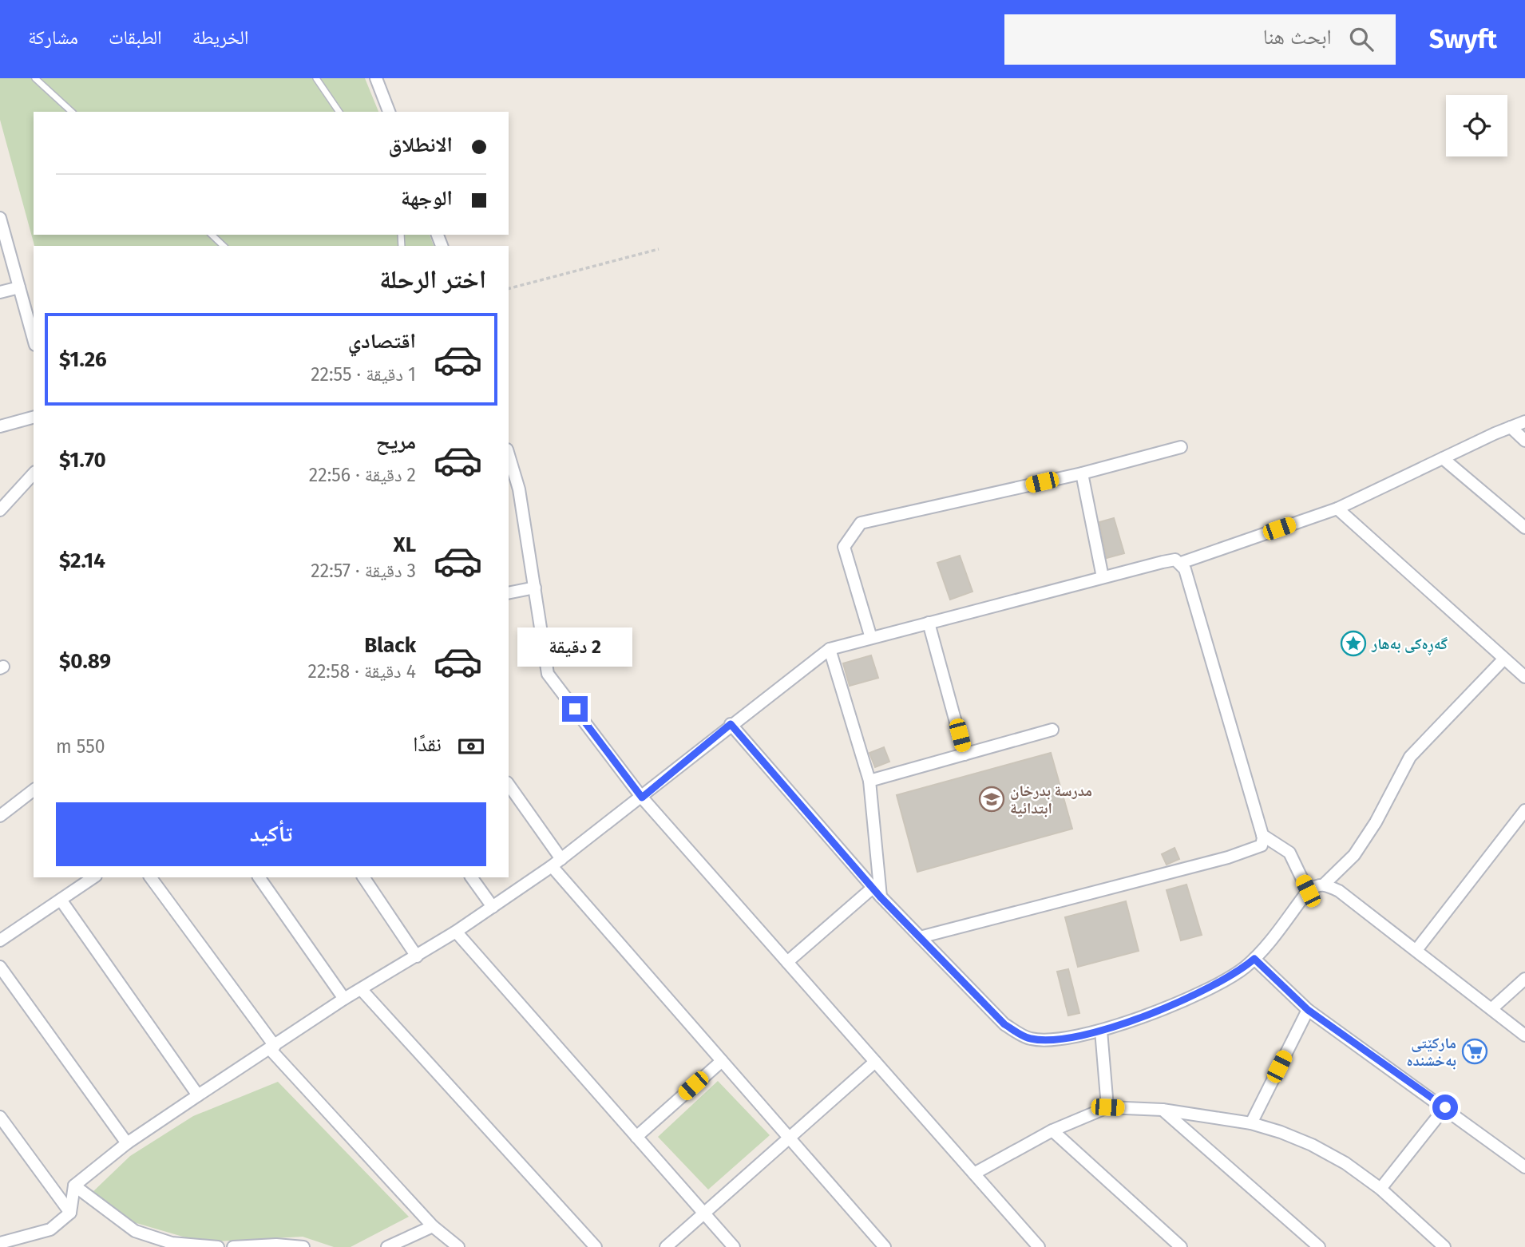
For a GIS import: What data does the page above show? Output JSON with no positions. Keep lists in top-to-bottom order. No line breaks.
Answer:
{"places":{"place":["گەڕەکی بەهار"],"school or university":["مدرسة بدرخان ابتدائية"],"supermarket":["مارکێتی بەخشندە"]},"page":{"header":"Swyft","search":"ابحث هنا","nav":["الخريطة","الطبقات","مشاركة"],"banner":["الانطلاق","الوجهة"],"heading":"اختر الرحلة","list":[{"name":"اقتصادي","note":"1 دقيقة · 22:55","value":"$1.26"},{"name":"مريح","note":"2 دقيقة · 22:56","value":"$1.70"},{"name":"XL","note":"3 دقيقة · 22:57","value":"$2.14"},{"name":"Black","note":"4 دقيقة · 22:58","value":"$0.89"}],"bubble":"2 دقيقة","pay":["نقدًا","550 m"],"buttons":"تأكيد"}}
